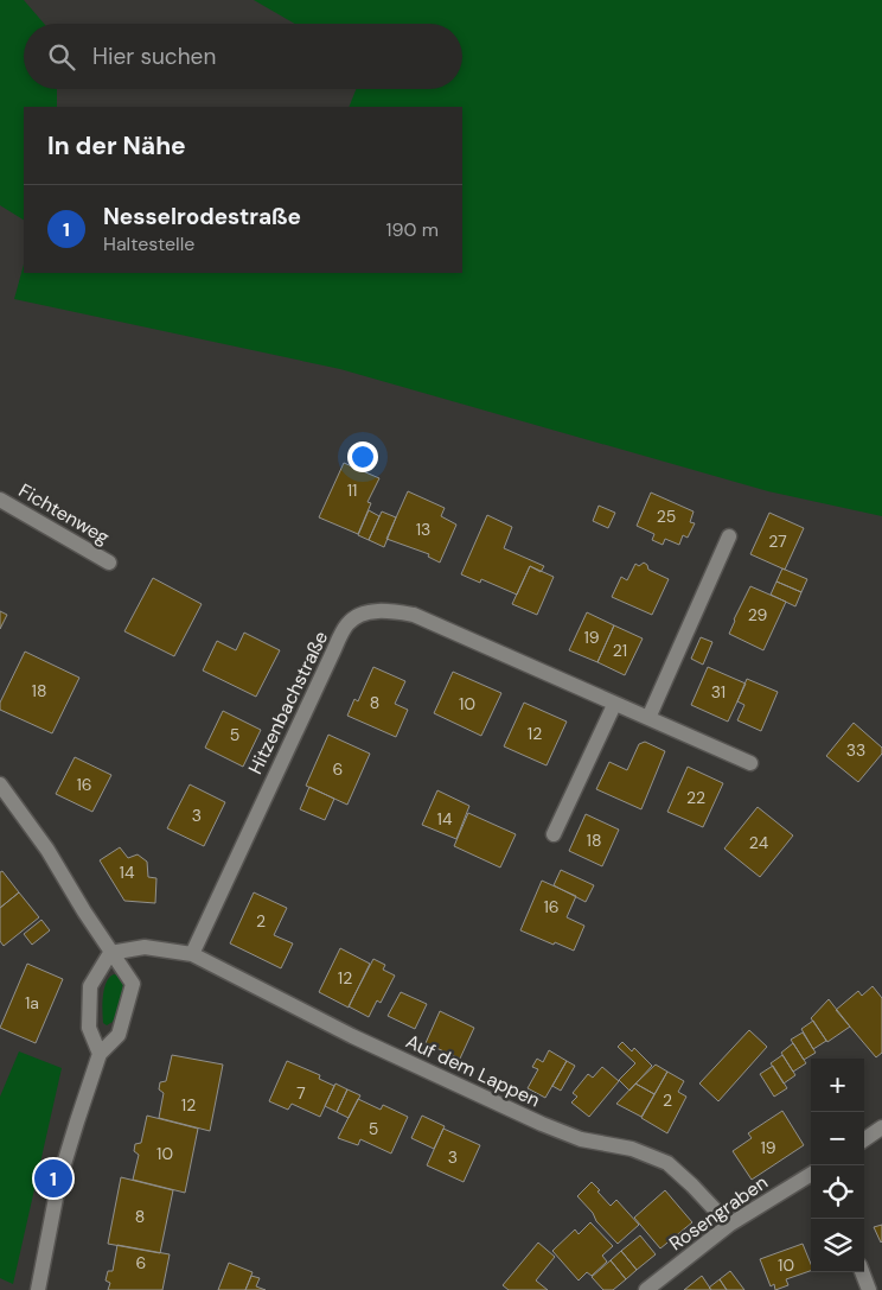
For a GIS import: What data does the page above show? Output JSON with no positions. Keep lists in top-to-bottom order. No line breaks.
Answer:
{"streets":{"street":["Fichtenweg","Hitzenbachstraße","Auf dem Lappen","Rosengraben"]},"crossings":[["Hitzenbachstraße","Auf dem Lappen"],["Auf dem Lappen","Rosengraben"]],"house_numbers":["11","25","13","27","29","19","21","18","31","8","10","12","5","33","6","16","22","3","14","18","24","14","16","2","12","1a","7","2","12","5","19","10","3","8","6","10"],"page":{"search":"Hier suchen","heading":"In der Nähe","list":[{"mark":"1","name":"Nesselrodestraße","note":"Haltestelle","value":"190 m"}],"map_buttons":["+","−"],"pins":"1"}}
